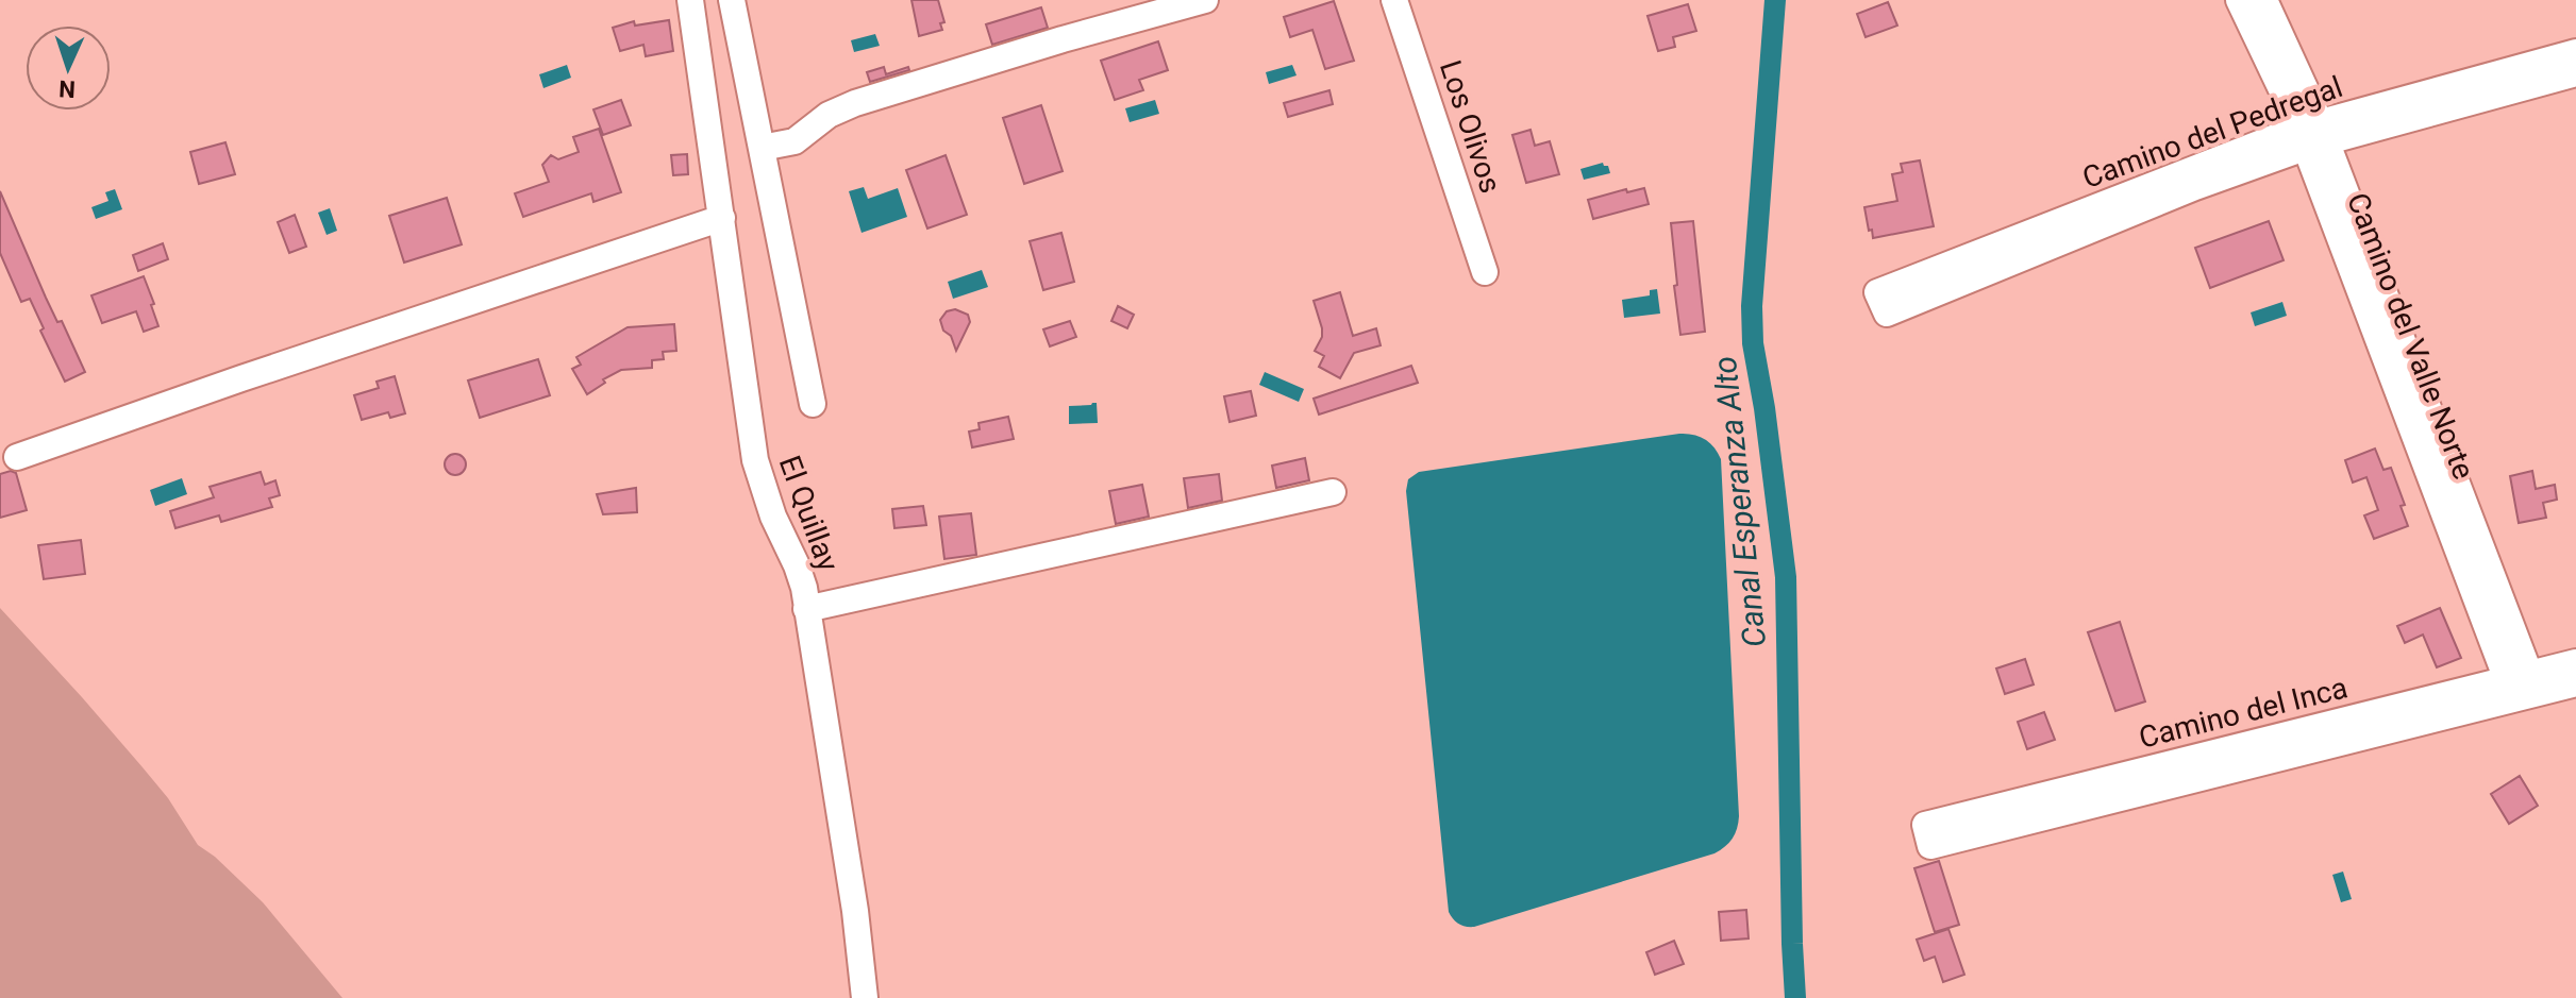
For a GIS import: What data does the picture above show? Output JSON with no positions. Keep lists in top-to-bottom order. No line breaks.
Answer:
{"streets":{"street":["Los Olivos","Camino del Pedregal","Camino del Valle Norte","El Quillay","Camino del Inca"]},"crossings":[["Camino del Pedregal","Camino del Valle Norte"],["Camino del Valle Norte","Camino del Inca"]],"water":["Canal Esperanza Alto"],"north":"bottom"}
